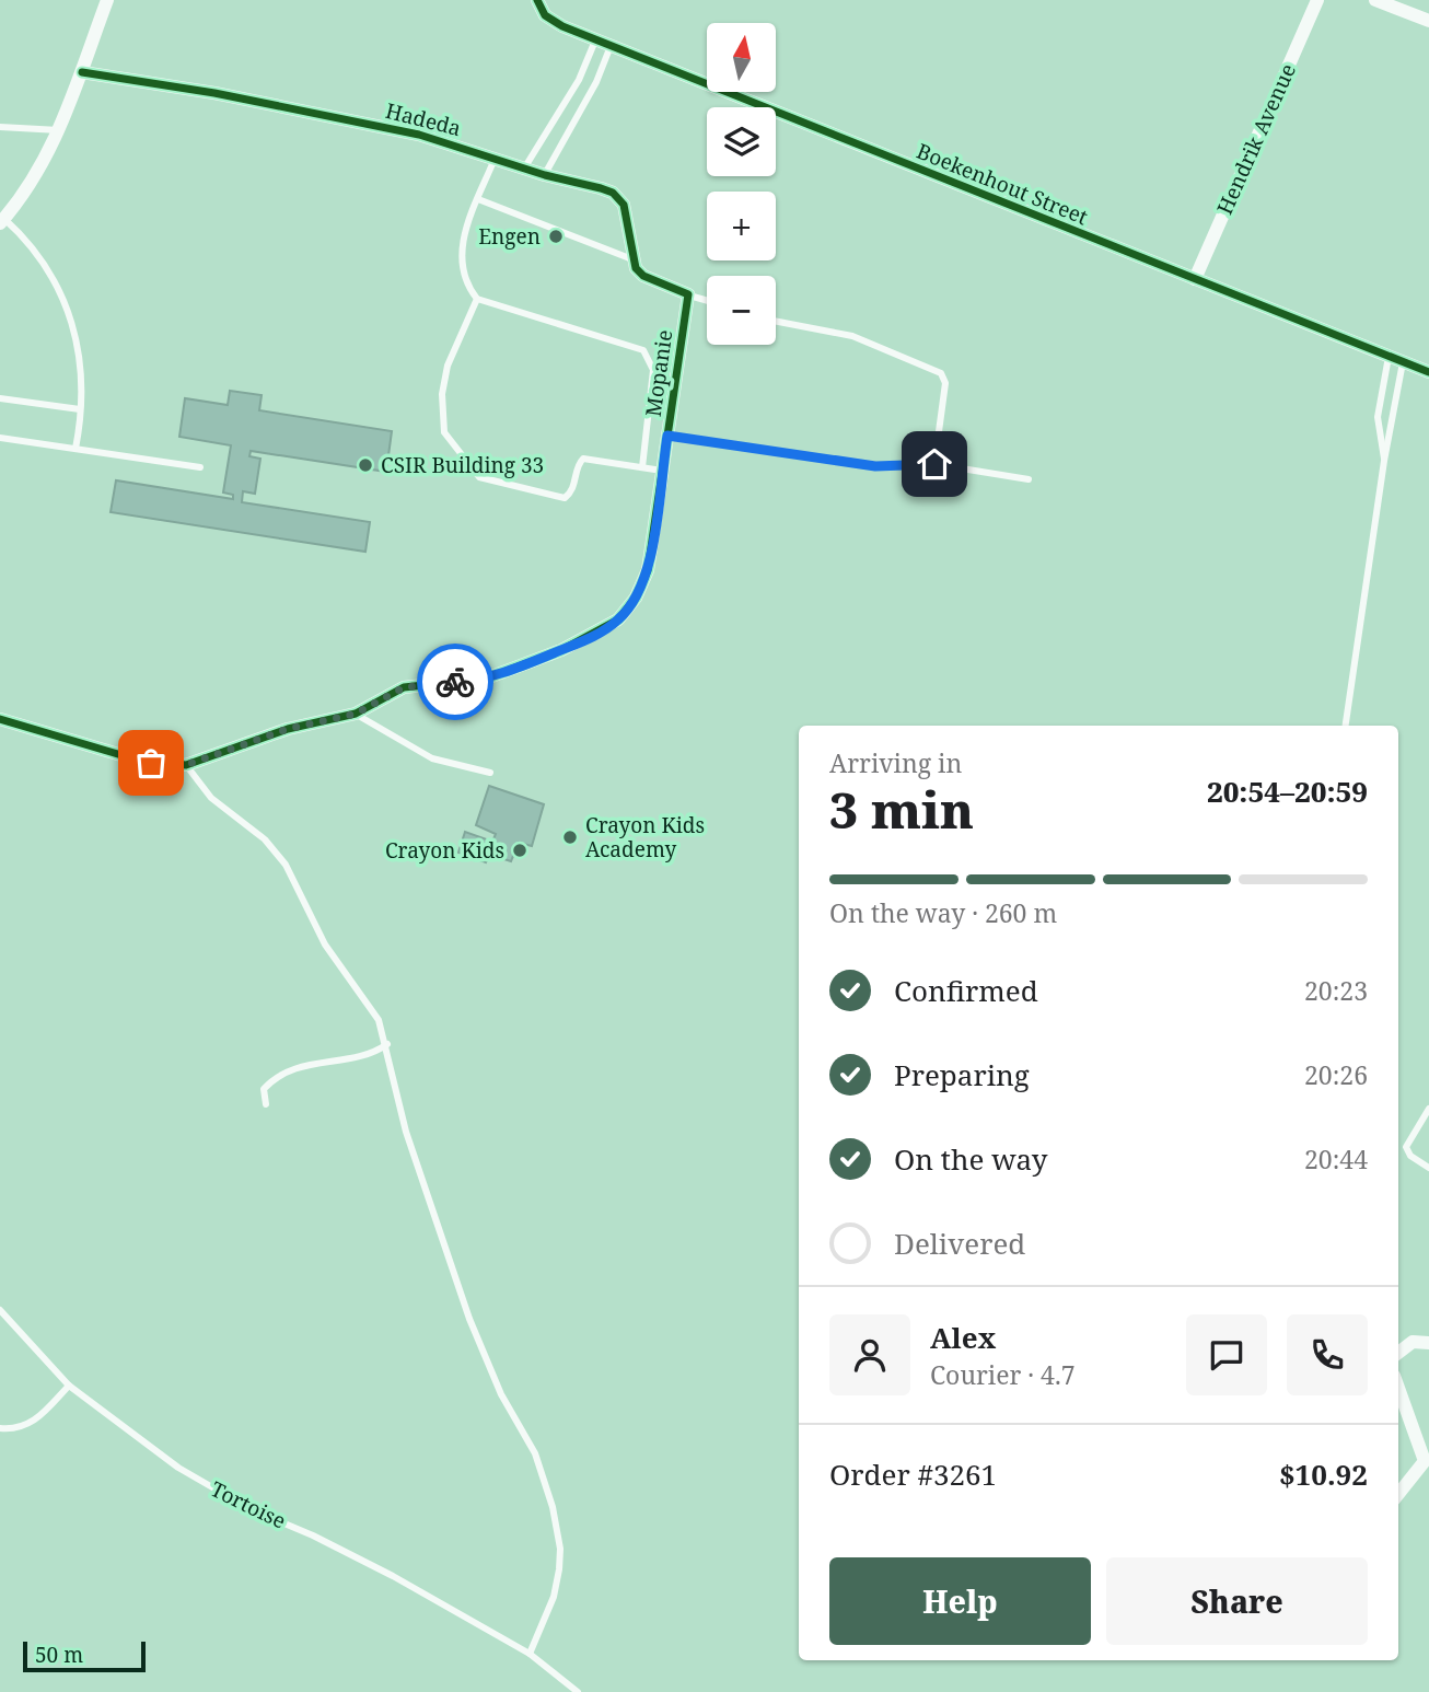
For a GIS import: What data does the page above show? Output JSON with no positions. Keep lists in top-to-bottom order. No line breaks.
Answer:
{"streets":{"street":["Hadeda","Hendrik Avenue","Boekenhout Street","Mopanie"],"lane":["Tortoise"]},"crossings":[["Hendrik Avenue","Boekenhout Street"]],"places":["Engen","CSIR Building 33","Crayon Kids Academy","Crayon Kids"],"scale_bar":"50 m","north":"top","page":{"map_buttons":["+","−"],"heading":["3 min","Arriving in","20:54–20:59"],"panel":["Alex","Courier · 4.7","Order #3261","$10.92"],"bar":"On the way · 260 m","list":[["Confirmed","20:23"],["Preparing","20:26"],["On the way","20:44"],"Delivered"],"buttons":["Help","Share"],"scale":"50 m"}}
